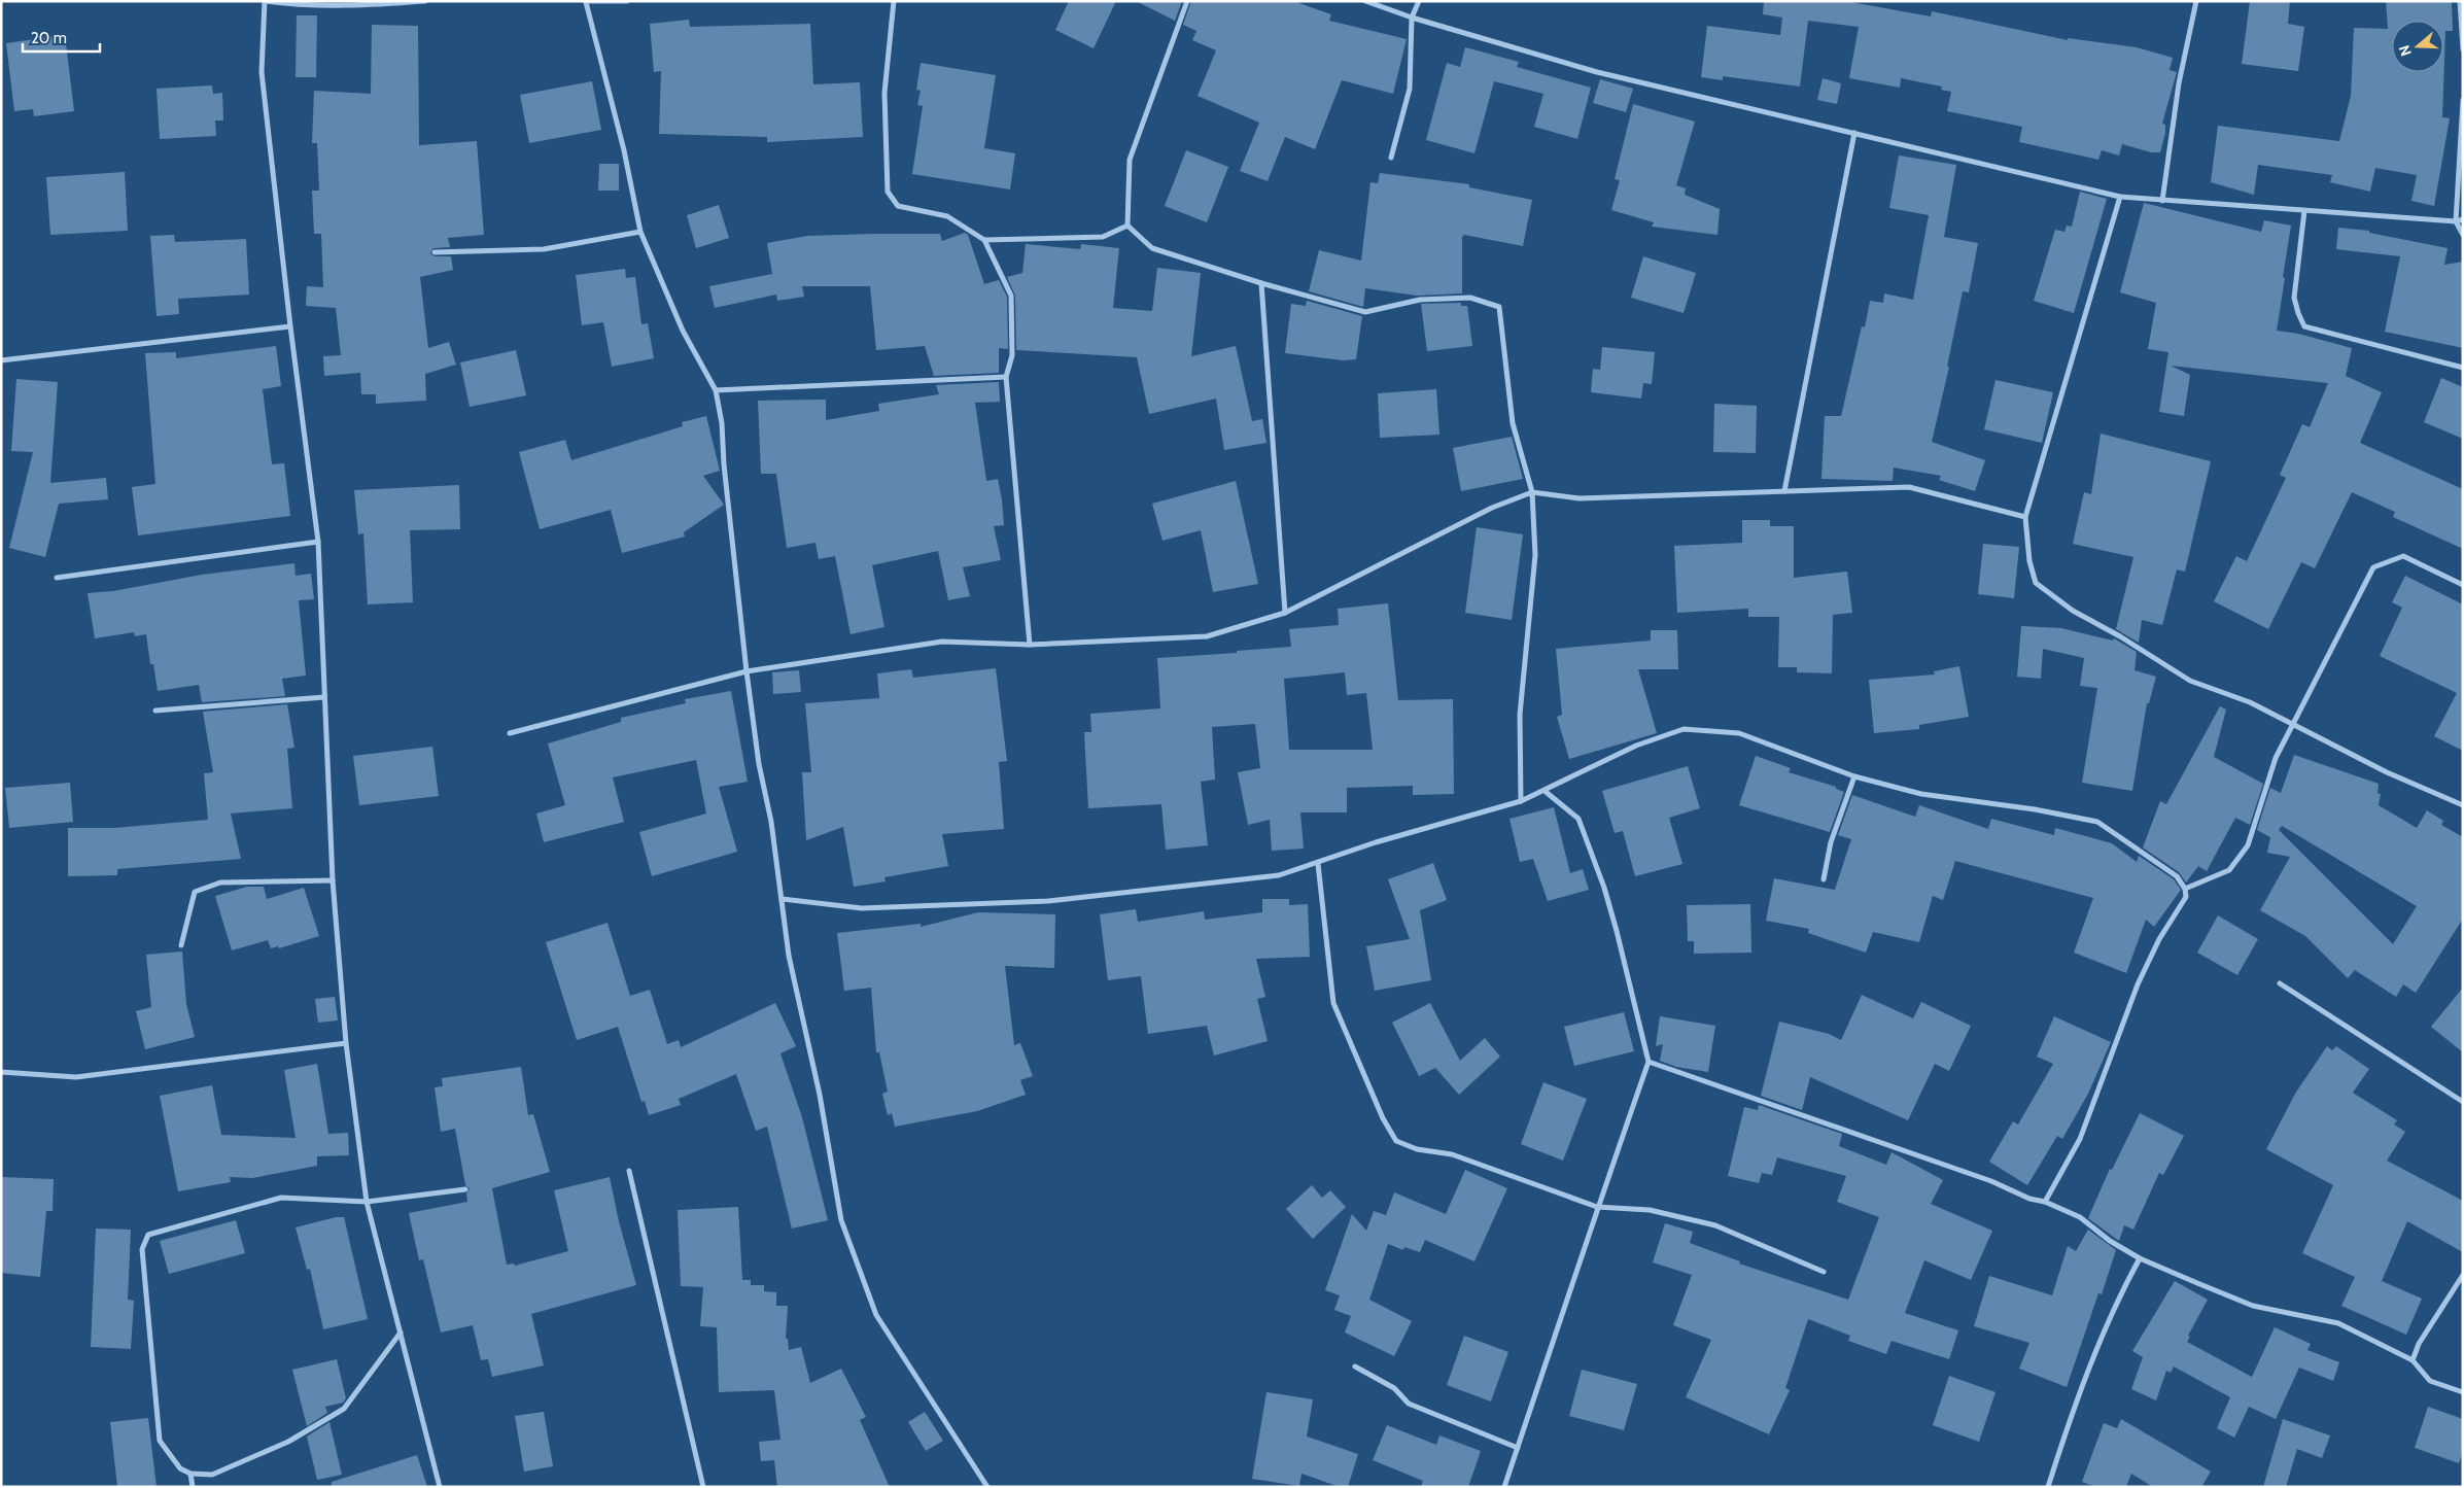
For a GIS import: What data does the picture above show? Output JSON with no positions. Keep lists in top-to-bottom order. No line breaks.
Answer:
{"scale_bar":"20 m","north":"left"}
